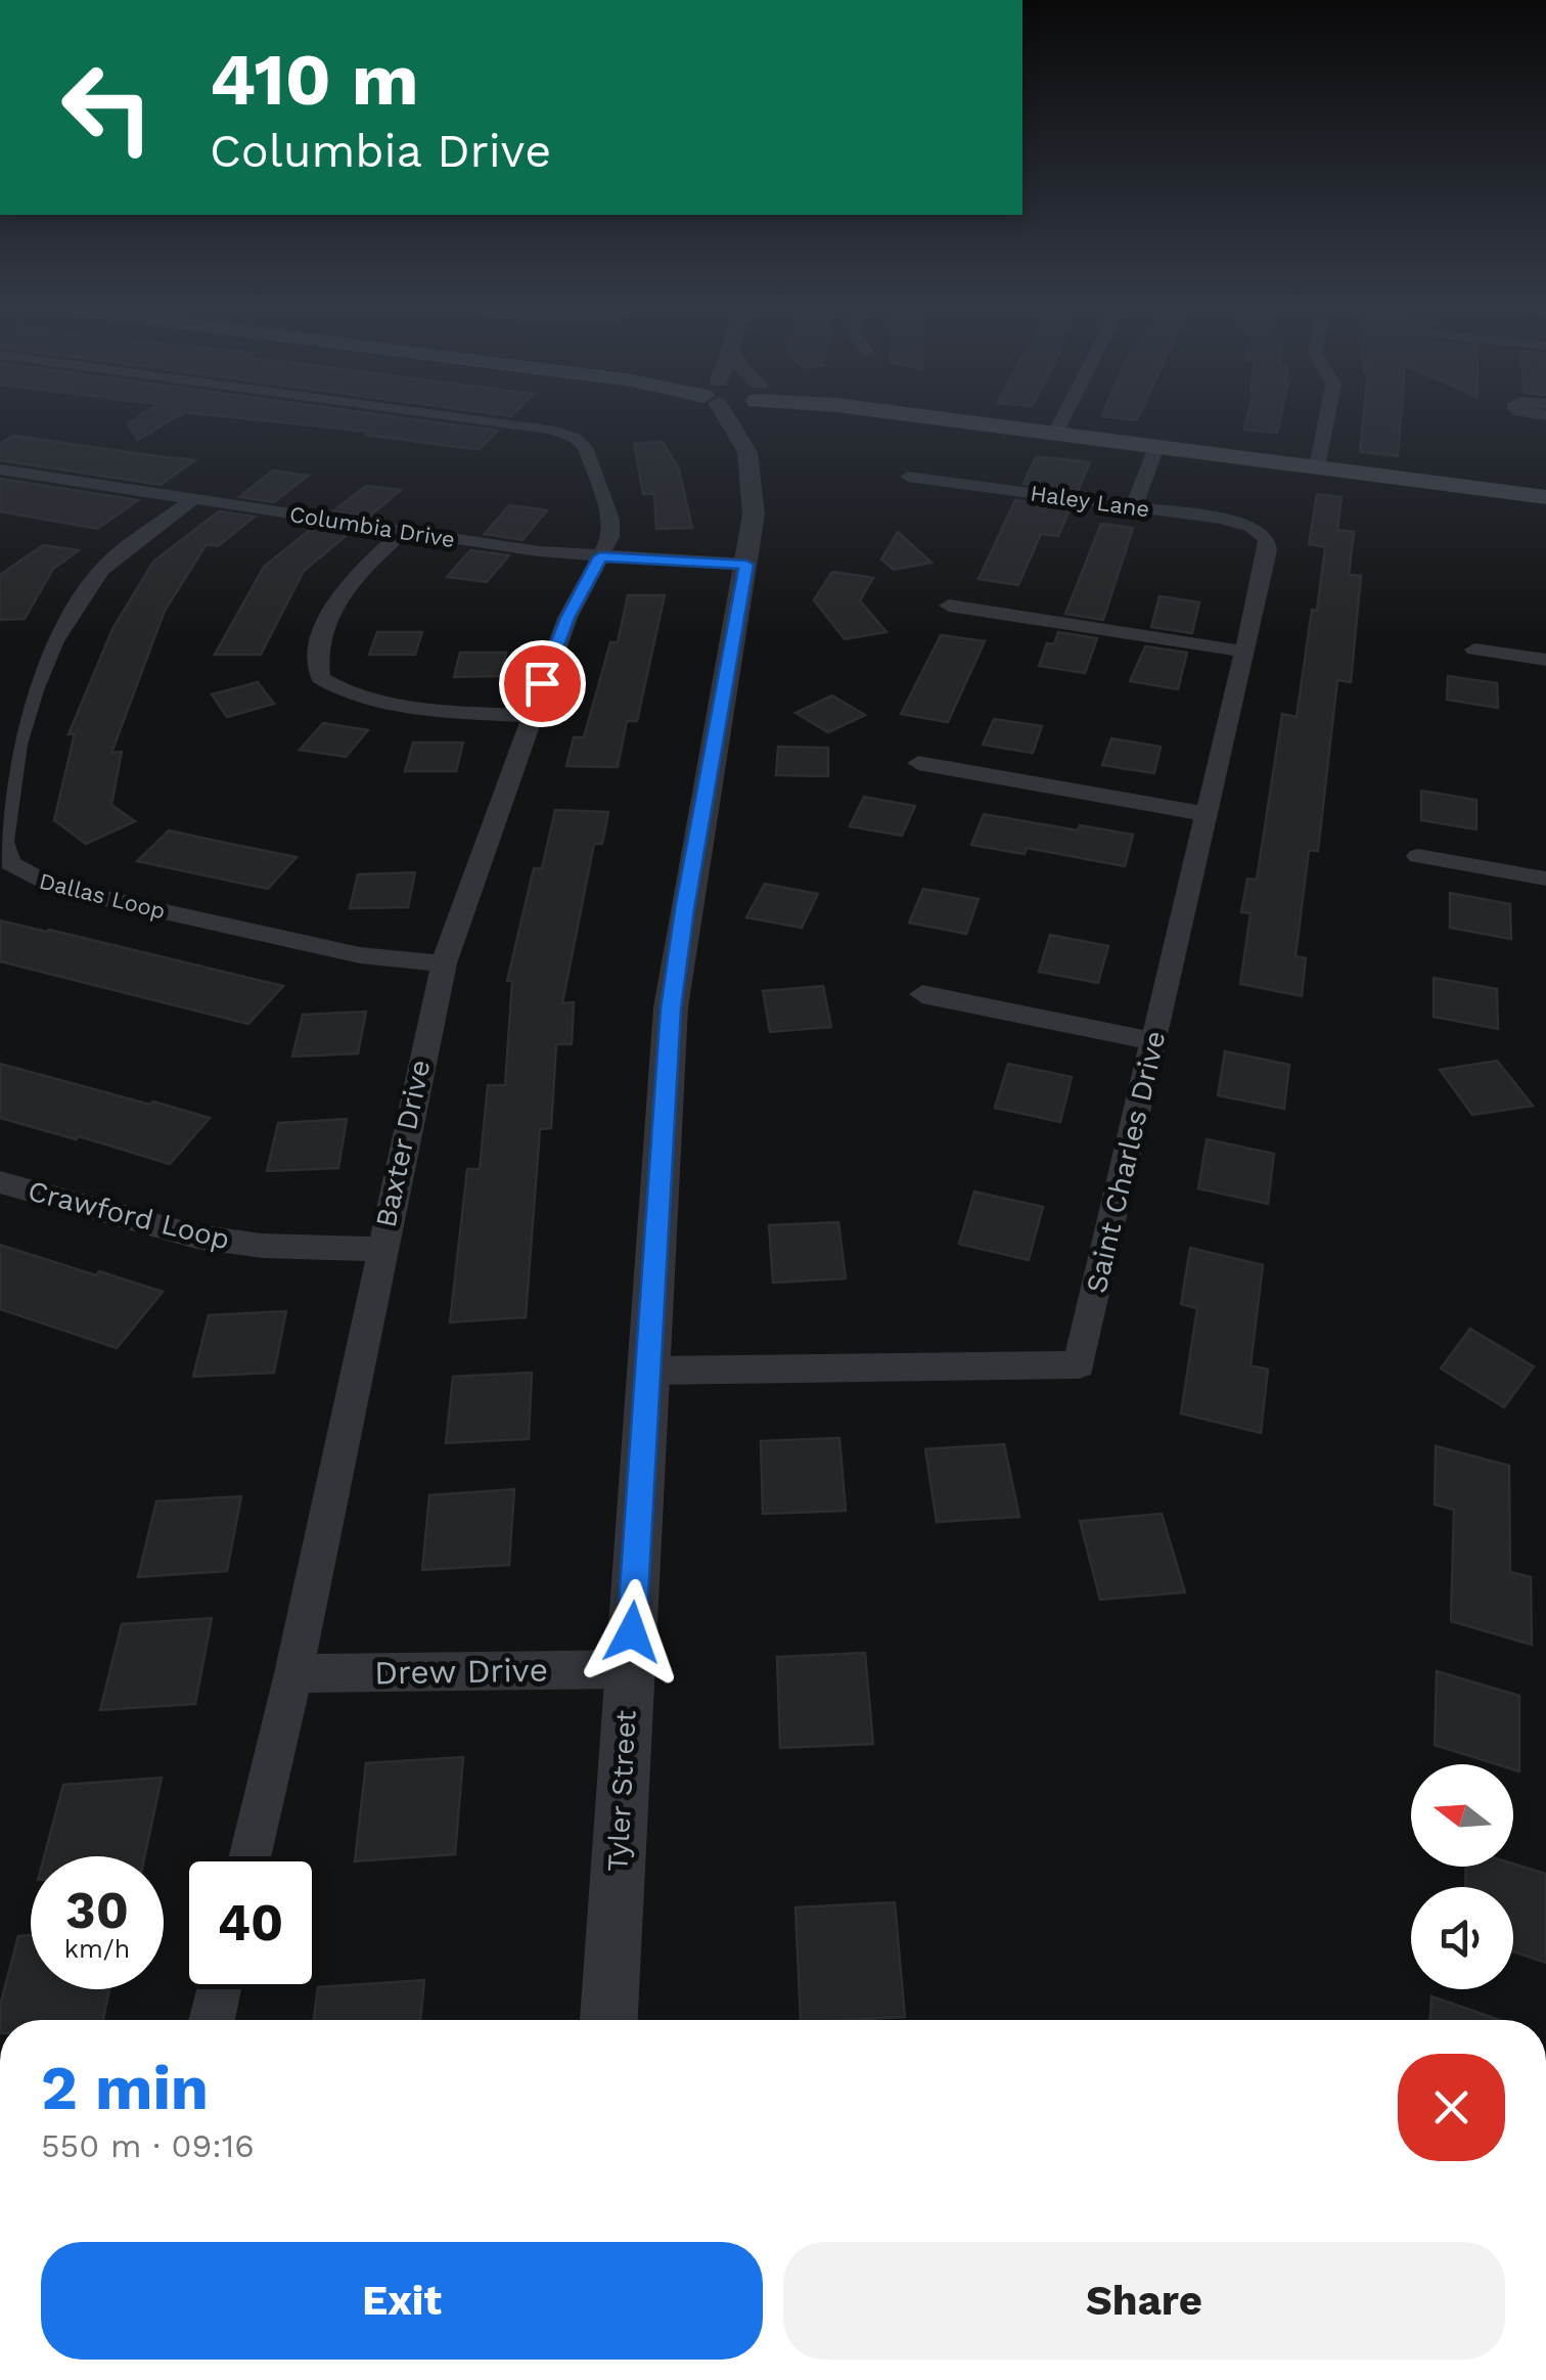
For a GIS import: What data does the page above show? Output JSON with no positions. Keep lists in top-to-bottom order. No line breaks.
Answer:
{"streets":{"street":["Haley Lane","Columbia Drive","Dallas Loop","Baxter Drive","Saint Charles Drive","Crawford Loop","Drew Drive","Tyler Street"]},"crossings":[["Haley Lane","Saint Charles Drive"],["Columbia Drive","Dallas Loop"],["Columbia Drive","Baxter Drive"],["Columbia Drive","Tyler Street"],["Dallas Loop","Baxter Drive"],["Baxter Drive","Crawford Loop"],["Baxter Drive","Drew Drive"],["Saint Charles Drive","Tyler Street"],["Drew Drive","Tyler Street"]],"north":"left","page":{"turn":["410 m","Columbia Drive"],"speed":"30 km/h","limit":"40","heading":["2 min","550 m · 09:16"],"buttons":["Exit","Share"]}}
